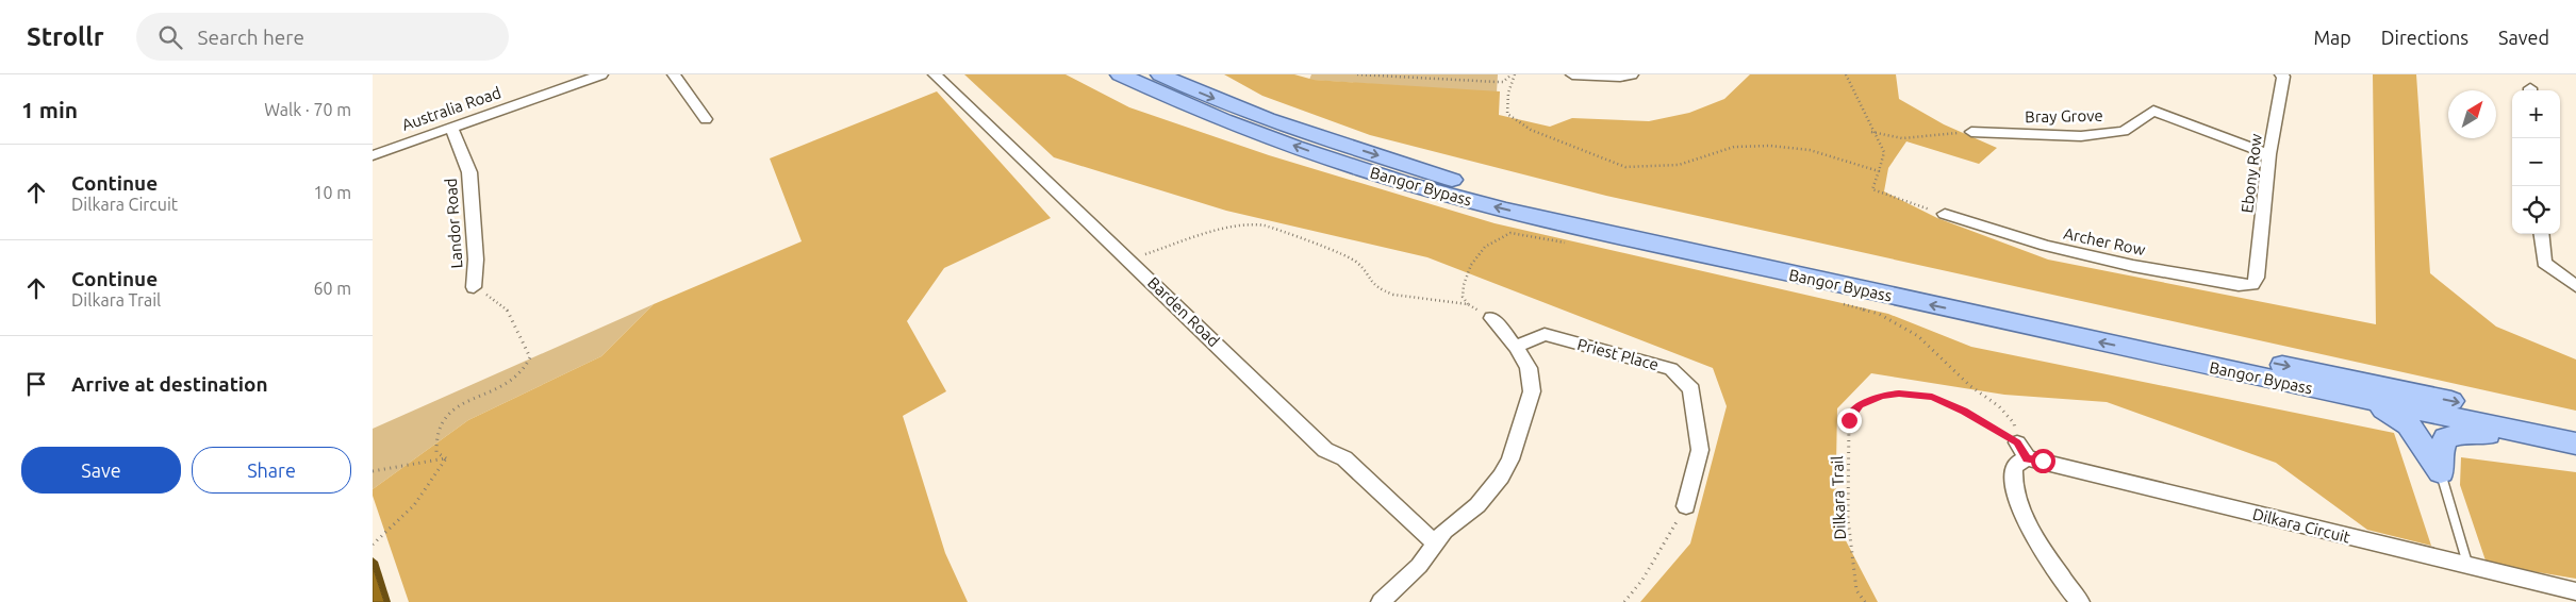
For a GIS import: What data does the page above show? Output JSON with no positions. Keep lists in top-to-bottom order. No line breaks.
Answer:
{"streets":{"main road":["Bangor Bypass"],"street":["Australia Road","Bray Grove","Ebony Row","Landor Road","Archer Row","Barden Road","Priest Place","Dilkara Circuit"],"path":["Dilkara Trail"]},"crossings":[["Australia Road","Landor Road"],["Bray Grove","Ebony Row"],["Ebony Row","Archer Row"]],"north":"top right","page":{"header":"Strollr","search":"Search here","nav":["Map","Directions","Saved"],"heading":["1 min","Walk · 70 m"],"map_buttons":["+","−"],"list":[["Continue","Dilkara Circuit","10 m"],["Continue","Dilkara Trail","60 m"],"Arrive at destination"],"buttons":["Save","Share"]}}
